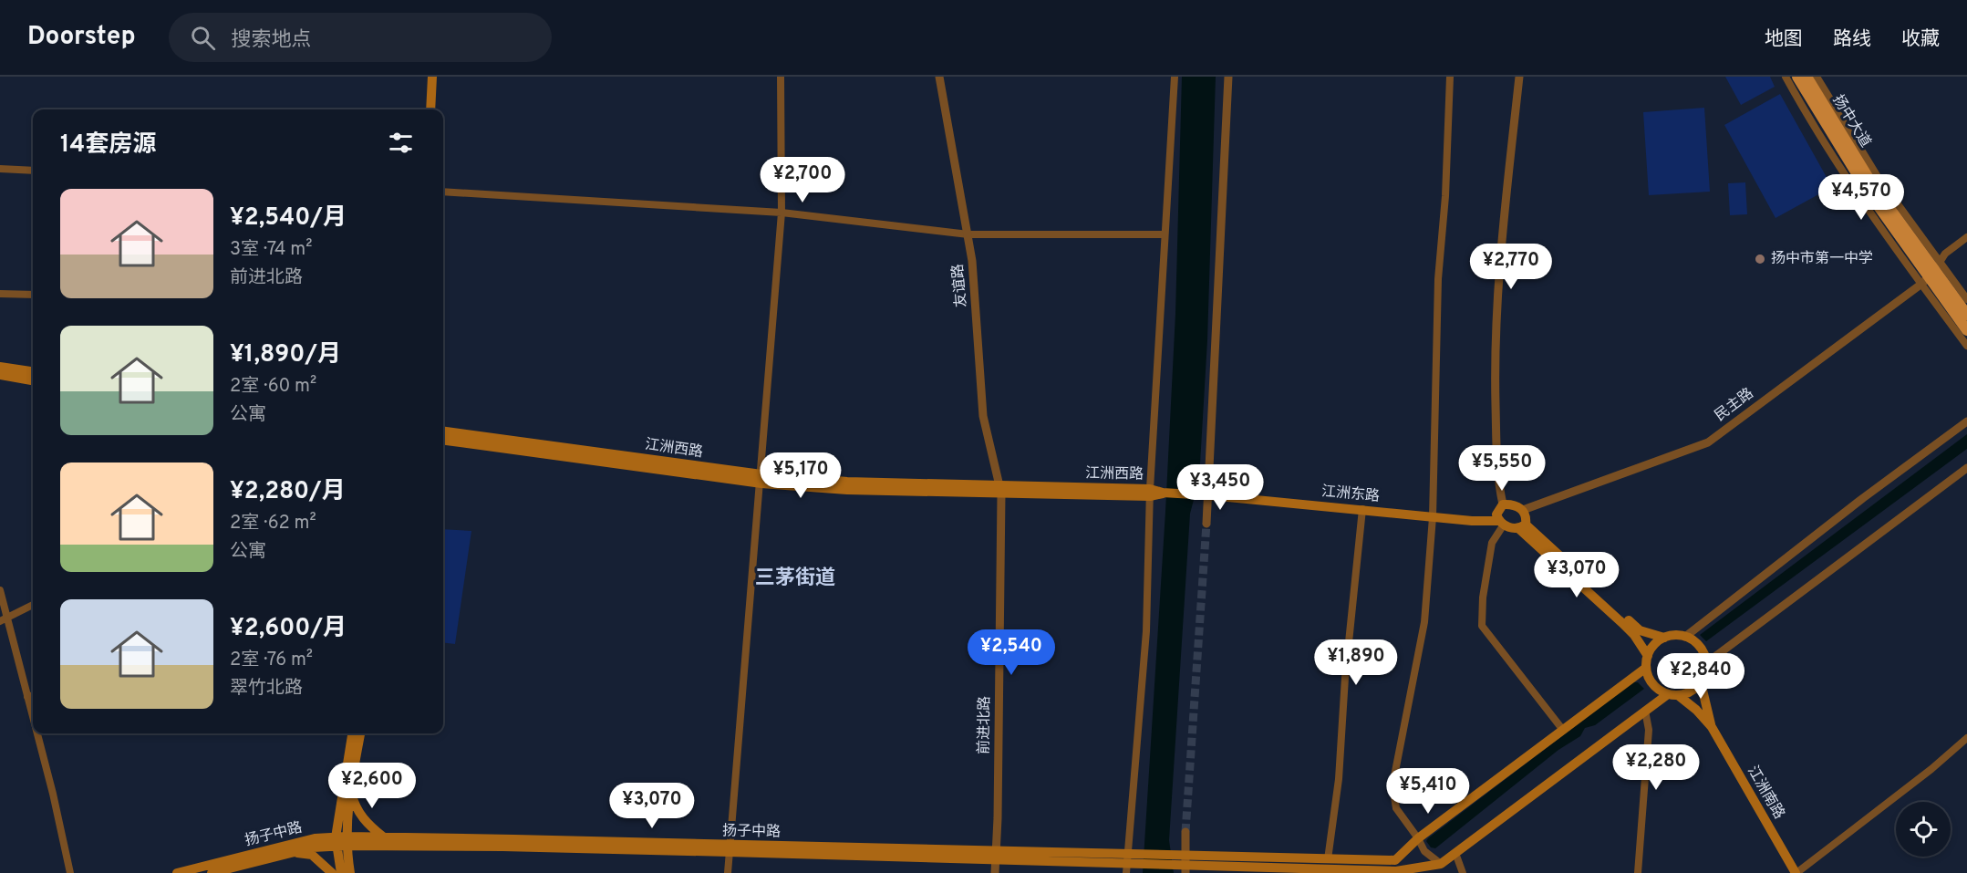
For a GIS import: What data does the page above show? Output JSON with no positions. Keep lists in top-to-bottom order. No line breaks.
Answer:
{"streets":{"main road":["扬中大道","江洲西路","江洲东路","江洲南路","扬子中路"],"street":["友谊路","民主路","前进北路"]},"crossings":[["扬中大道","民主路"],["友谊路","江洲西路"],["友谊路","前进北路"],["民主路","江洲东路"],["江洲西路","江洲东路"],["江洲西路","前进北路"],["前进北路","扬子中路"]],"districts":["三茅街道"],"places":["扬中市第一中学"],"page":{"header":"Doorstep","search":"搜索地点","nav":["地图","路线","收藏"],"heading":"14套房源","price":["¥2,700","¥4,570","¥2,770","¥5,550","¥5,170","¥3,450","¥3,070","¥2,540","¥1,890","¥2,840","¥2,280","¥2,600","¥5,410","¥3,070"],"list":[{"name":"¥2,540/月","note":"3室 · 74 m² · 前进北路"},{"name":"¥1,890/月","note":"2室 · 60 m² · 公寓"},{"name":"¥2,280/月","note":"2室 · 62 m² · 公寓"},{"name":"¥2,600/月","note":"2室 · 76 m² · 翠竹北路"}]}}
